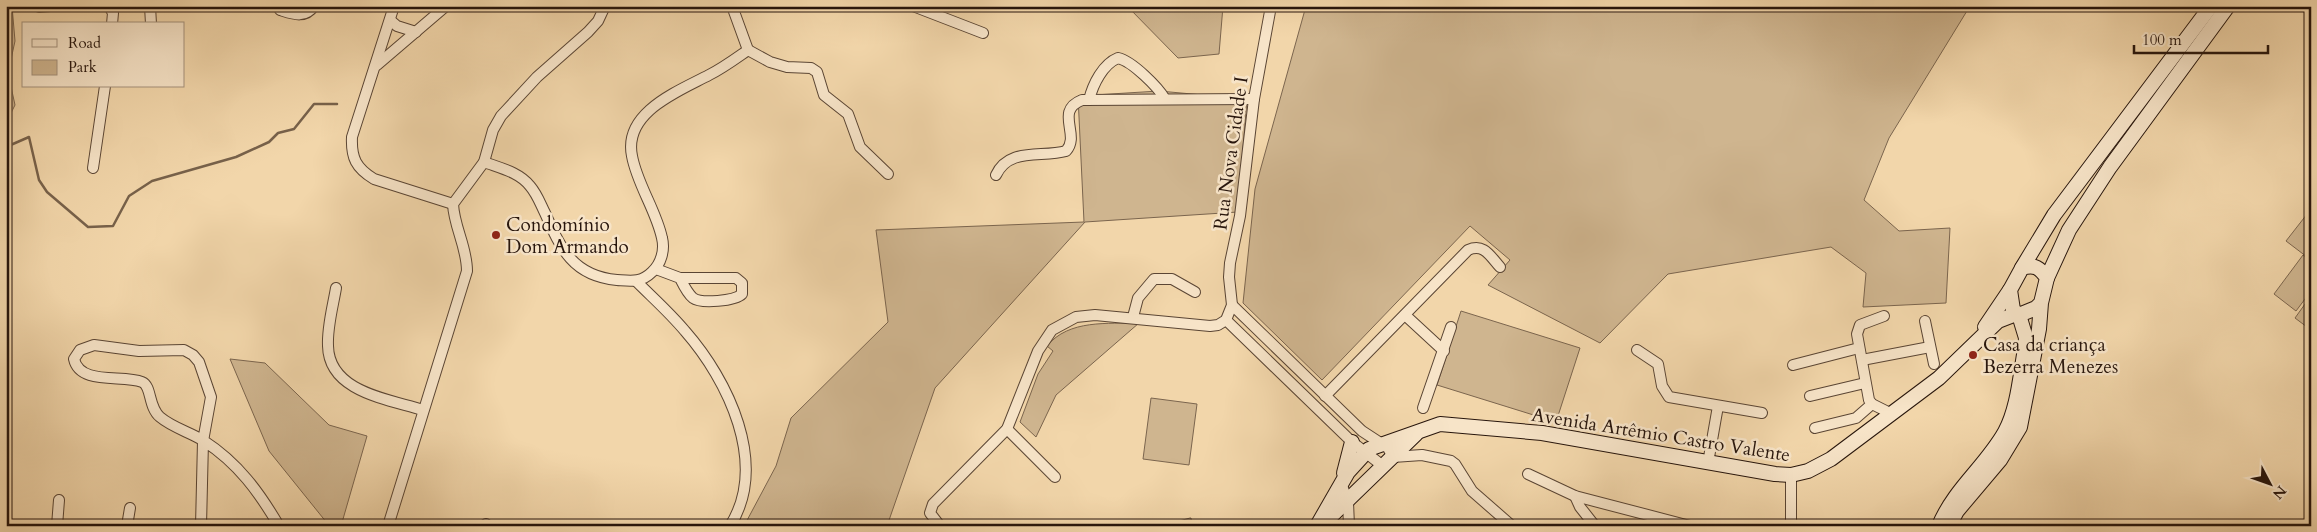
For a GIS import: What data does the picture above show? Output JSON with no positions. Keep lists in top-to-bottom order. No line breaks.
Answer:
{"streets":{"main road":["Avenida Artêmio Castro Valente"],"street":["Rua Nova Cidade I"]},"places":["Condomínio Dom Armando","Casa da criança Bezerra Menezes"],"legend":["Road","Park"],"scale_bar":"100 m","north":"bottom right"}
